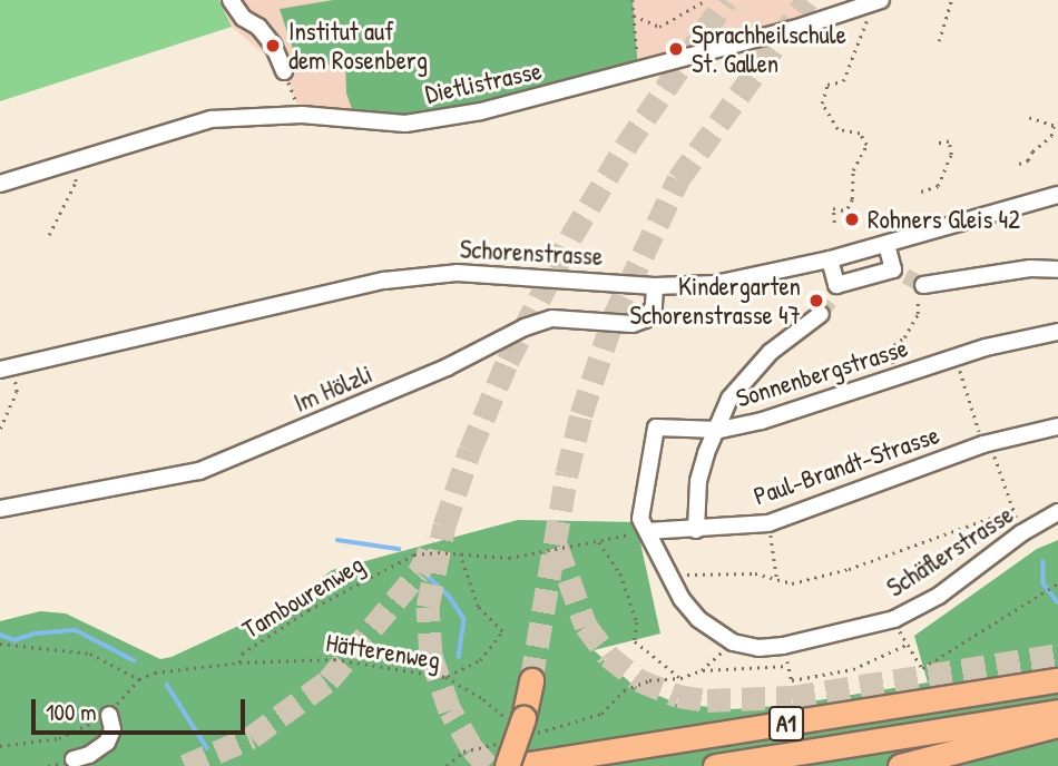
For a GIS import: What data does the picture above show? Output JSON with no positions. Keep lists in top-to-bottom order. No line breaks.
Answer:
{"streets":{"highway":["A1"],"street":["Dietlistrasse","Schorenstrasse","Sonnenbergstrasse","Im Hölzli","Paul-Brandt-Strasse","Schäflerstrasse"],"path":["Tambourenweg","Hätterenweg"]},"crossings":[["Schorenstrasse","Im Hölzli"],["Sonnenbergstrasse","Paul-Brandt-Strasse"],["Sonnenbergstrasse","Schäflerstrasse"],["Sonnenbergstrasse","Tambourenweg"],["Paul-Brandt-Strasse","Schäflerstrasse"],["Paul-Brandt-Strasse","Tambourenweg"],["Schäflerstrasse","Tambourenweg"],["Tambourenweg","Hätterenweg"]],"places":["Institut auf dem Rosenberg","Sprachheilschule St. Gallen","Rohners Gleis 42","Kindergarten Schorenstrasse 47"],"scale_bar":"100 m"}
